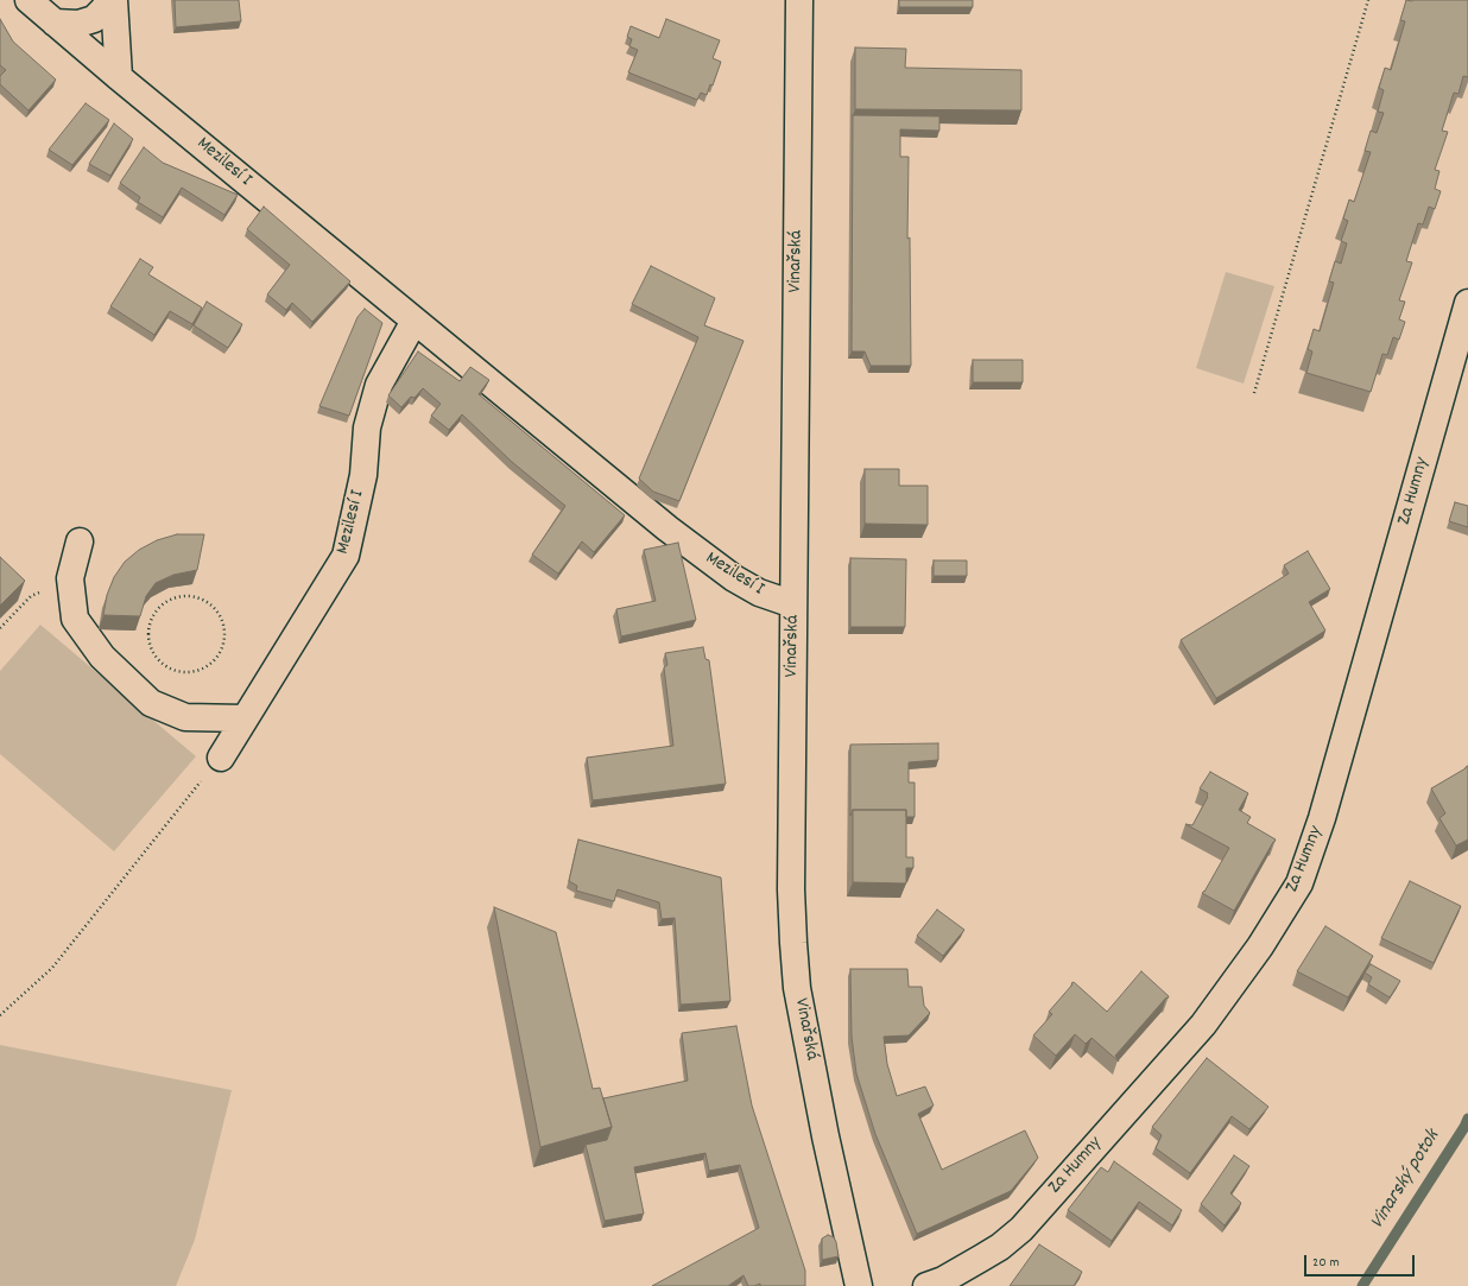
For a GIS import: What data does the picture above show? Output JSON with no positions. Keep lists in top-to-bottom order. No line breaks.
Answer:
{"streets":{"street":["Mezilesí I","Vinařská","Za Humny"]},"crossings":[["Mezilesí I","Vinařská"]],"water":["Vinarský potok"],"scale_bar":"20 m"}
